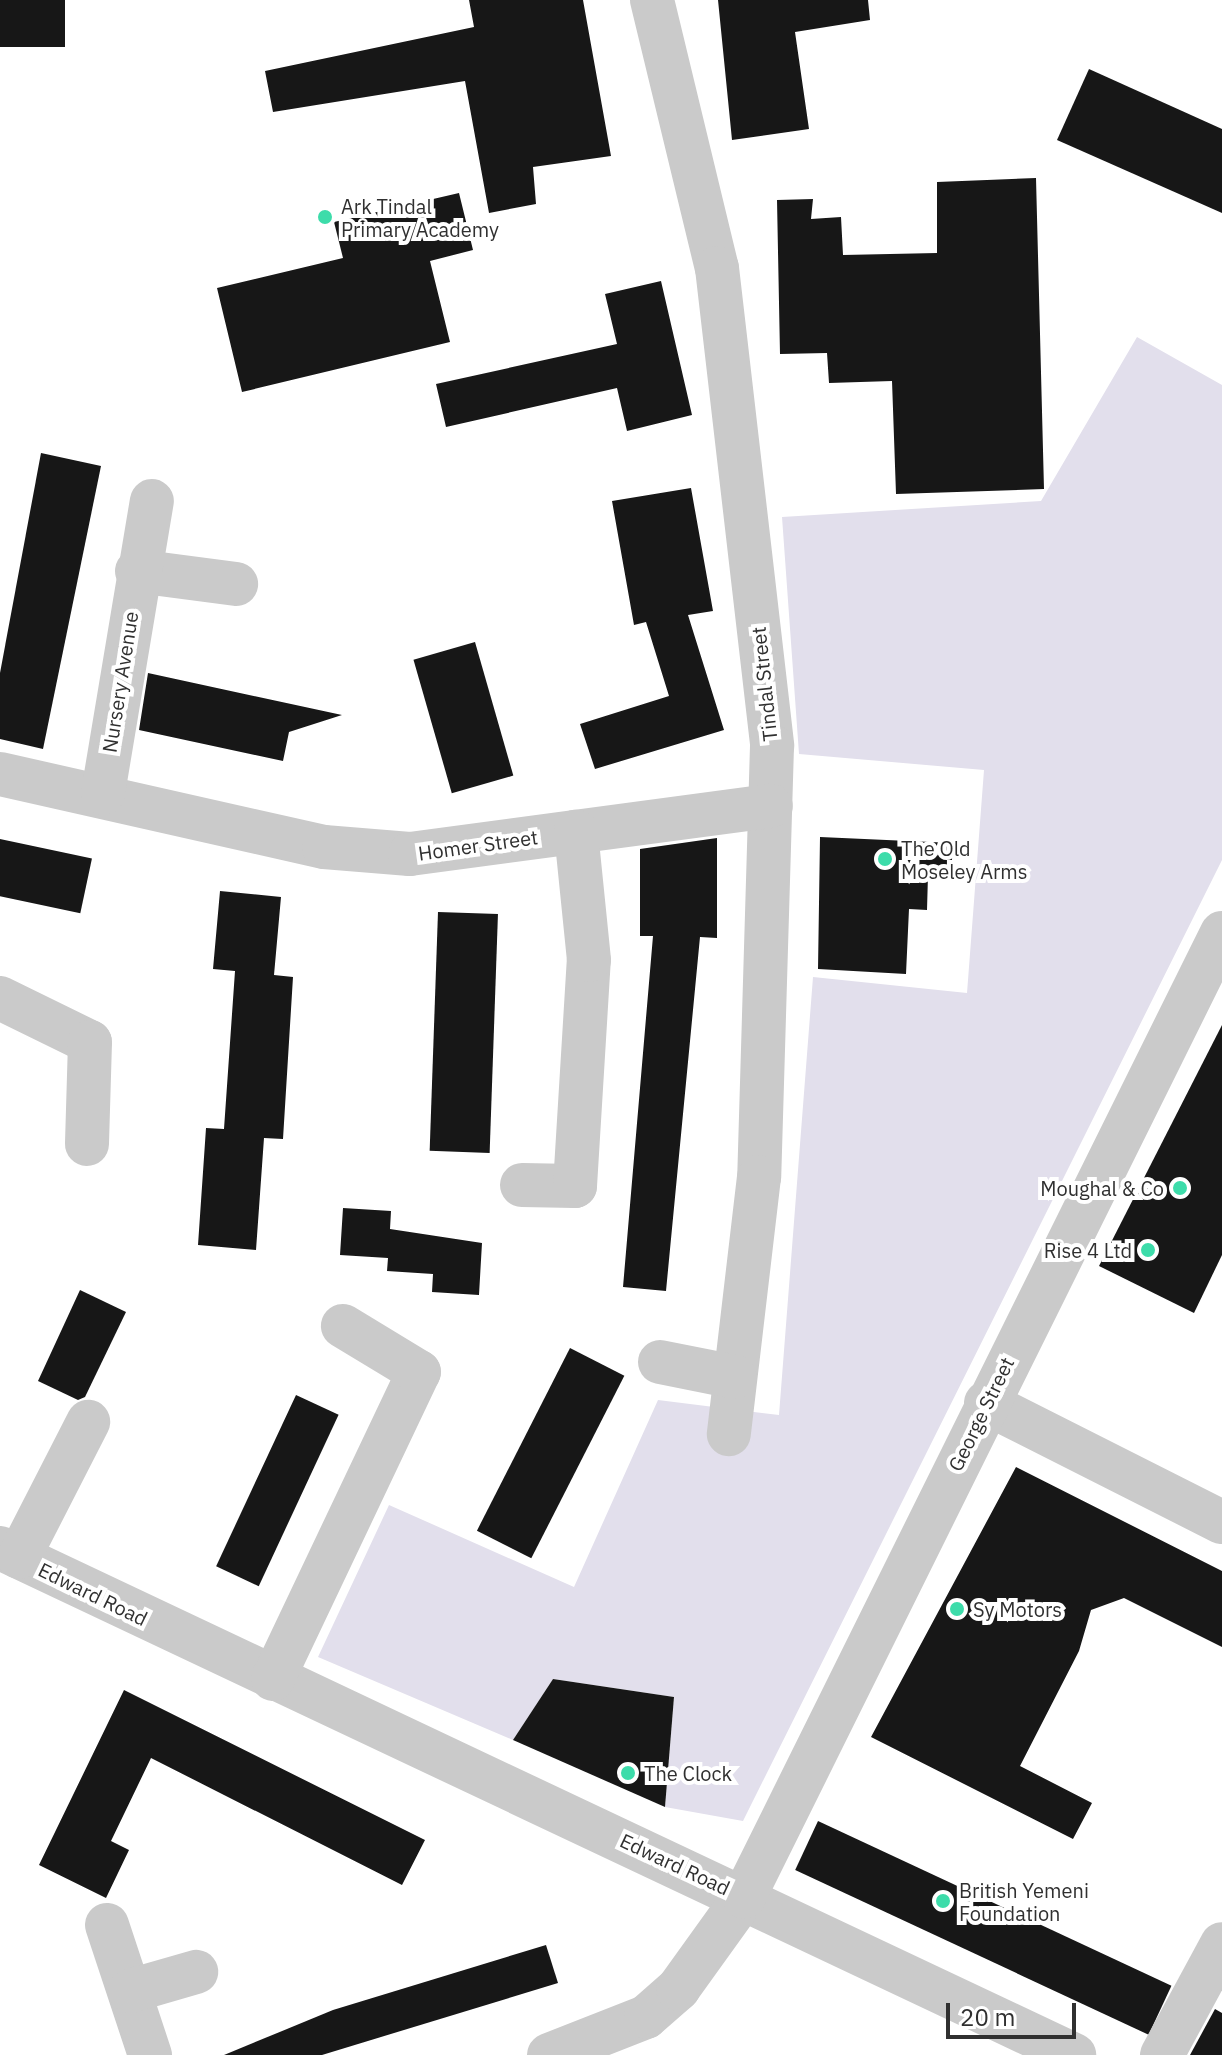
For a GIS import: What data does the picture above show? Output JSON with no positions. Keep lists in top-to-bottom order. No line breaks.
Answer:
{"streets":{"street":["Nursery Avenue","Tindal Street","Homer Street","George Street","Edward Road"]},"crossings":[["Nursery Avenue","Homer Street"],["Tindal Street","Homer Street"],["George Street","Edward Road"]],"places":["Ark Tindal Primary Academy","The Old Moseley Arms","Moughal & Co","Rise 4 Ltd","Sy Motors","The Clock","British Yemeni Foundation"],"scale_bar":"20 m"}
